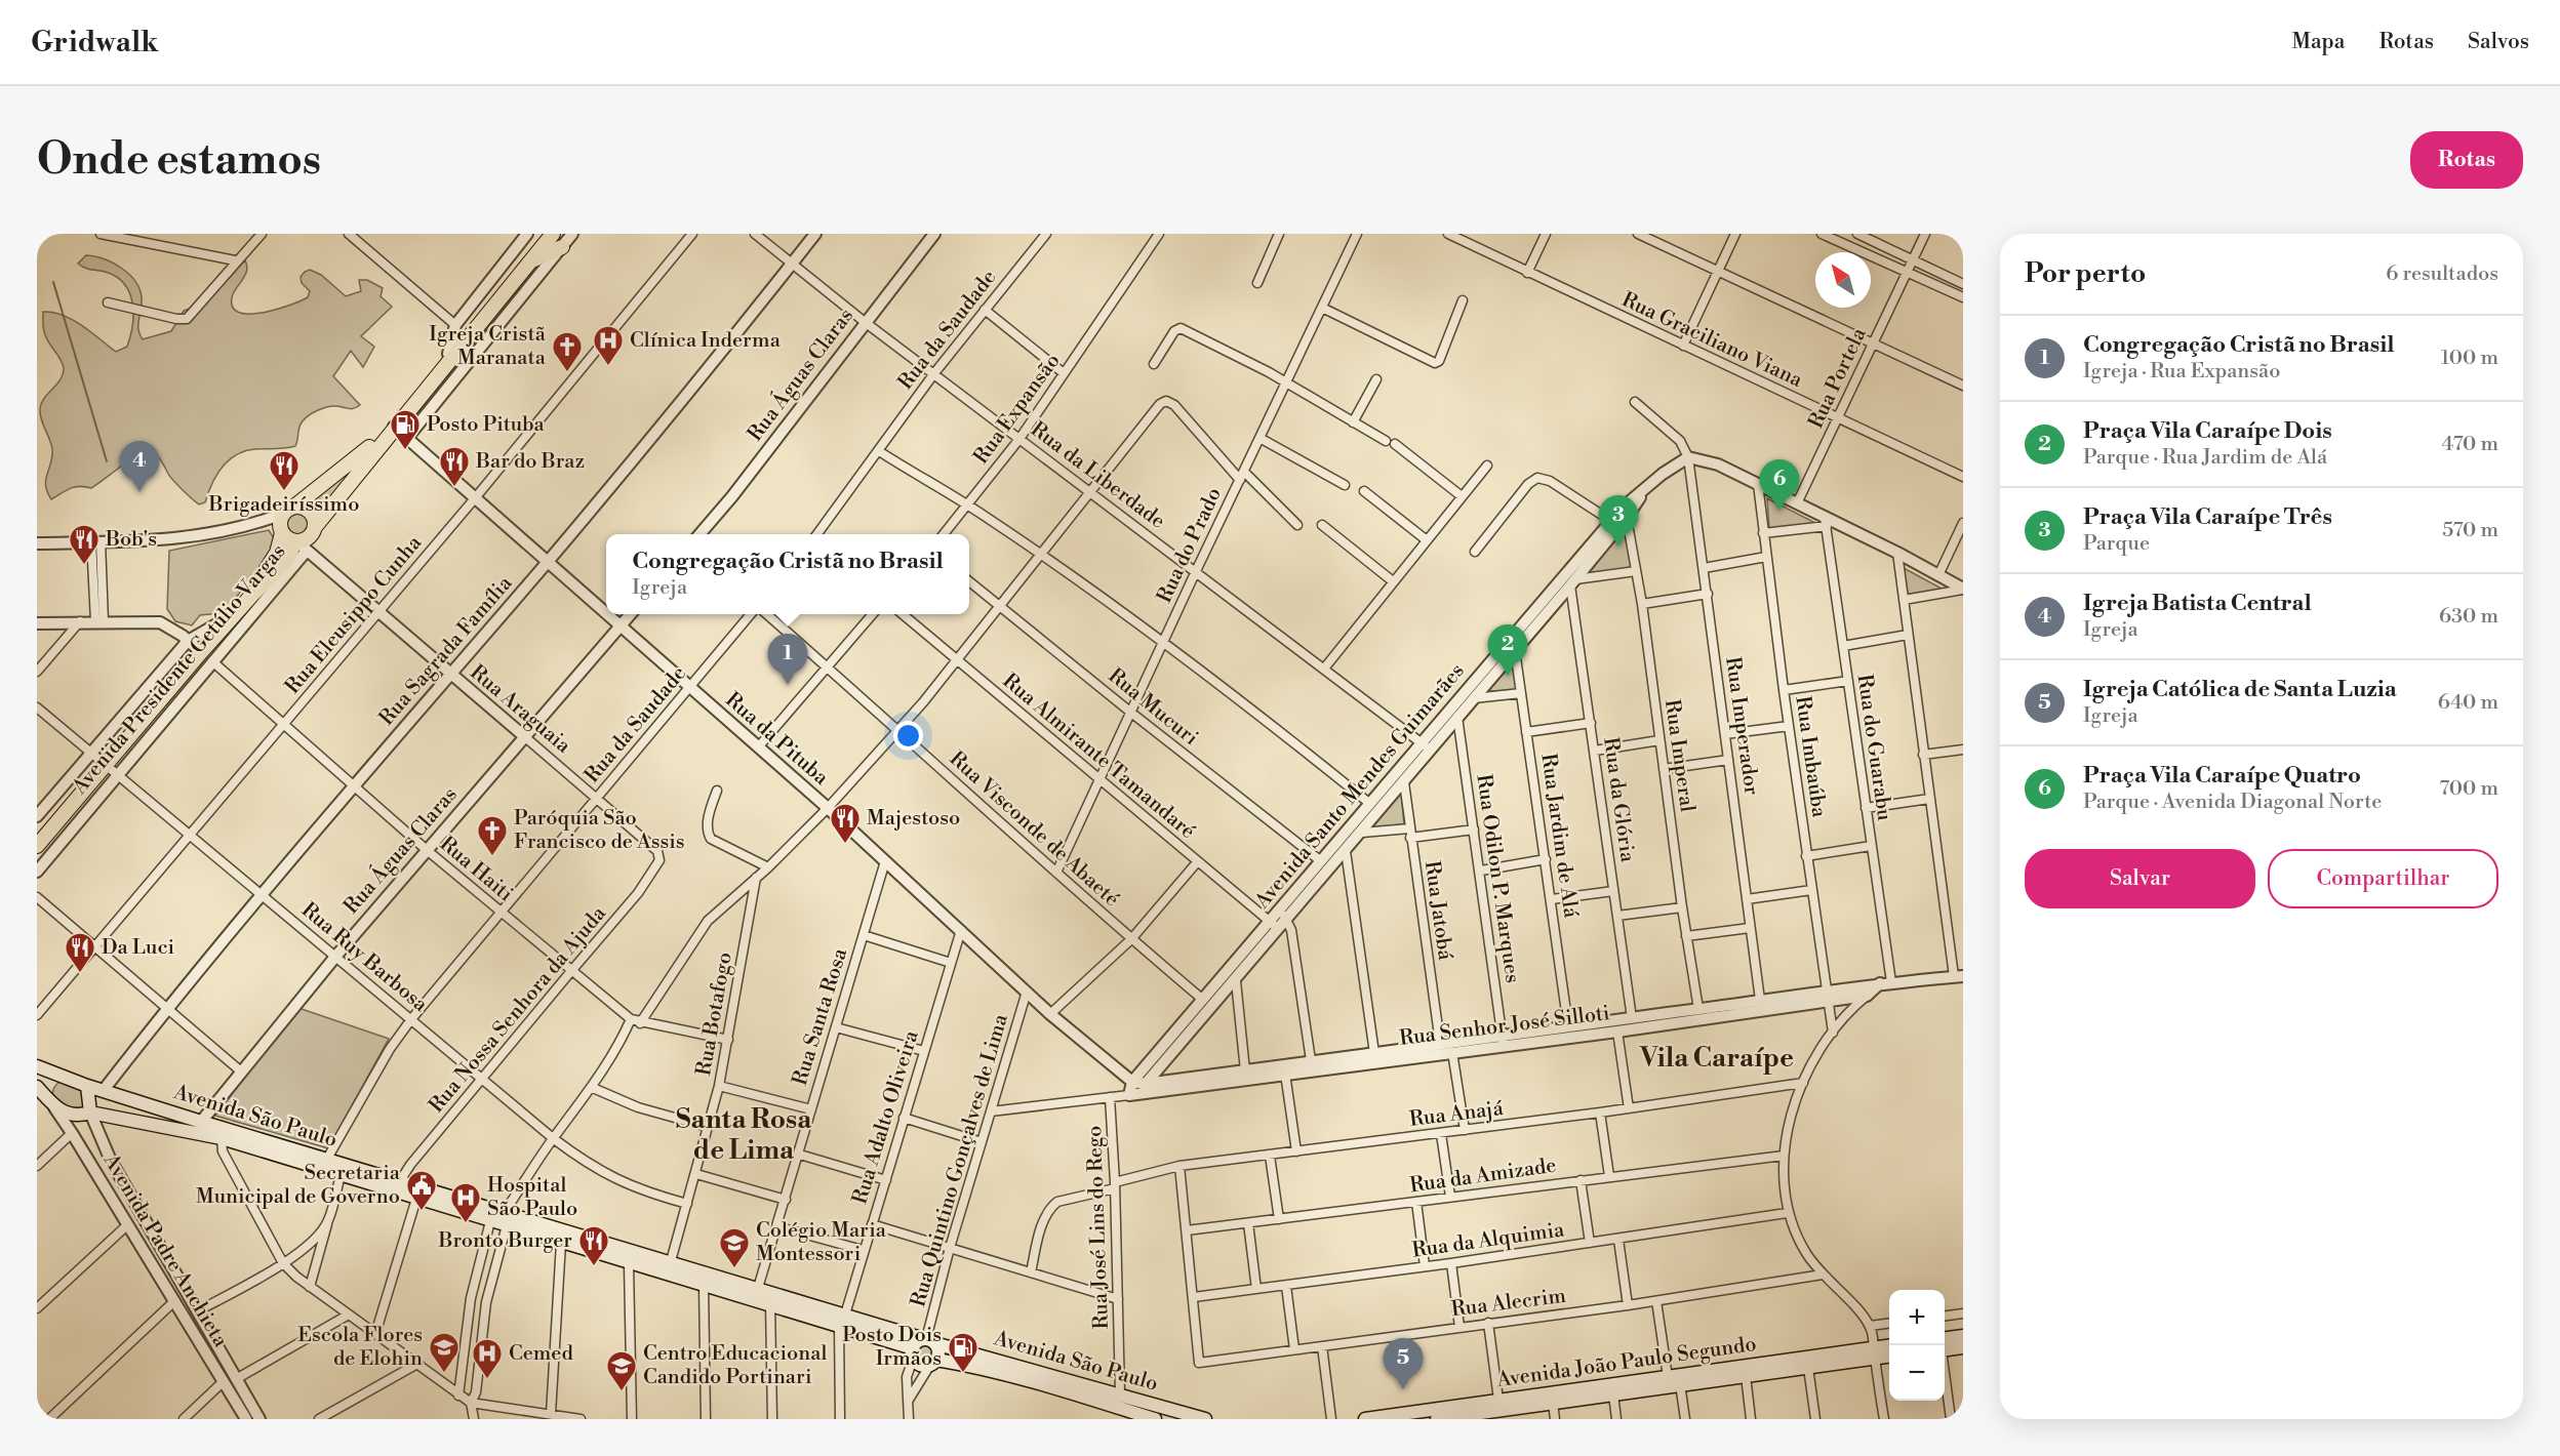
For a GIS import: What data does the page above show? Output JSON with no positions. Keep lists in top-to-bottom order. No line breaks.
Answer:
{"streets":{"main road":["Avenida Presidente Getúlio Vargas","Avenida São Paulo","Avenida João Paulo Segundo"],"street":["Rua da Saudade","Rua Graciliano Viana","Rua Águas Claras","Rua Portela","Rua Expansão","Rua da Liberdade","Rua do Prado","Rua Eleusippo Cunha","Rua Sagrada Família","Rua Mucuri","Rua Araguaia","Rua Imperador","Rua da Pituba","Rua do Guarabu","Rua Imperal","Rua Almirante Tamandaré","Rua Imbaúba","Avenida Santo Mendes Guimarães","Rua da Glória","Rua Visconde de Abaeté","Rua Jardim de Alá","Rua Haiti","Rua Odilon P. Marques","Rua Jatobá","Rua Ruy Barbosa","Rua Nossa Senhora da Ajuda","Rua Botafogo","Rua Santa Rosa","Rua Senhor José Silloti","Rua Anajá","Rua Adalto Oliveira","Rua Quintino Gonçalves de Lima","Rua da Amizade","Rua José Lins do Rego","Rua da Alquimia","Avenida Padre Anchieta","Rua Alecrim"]},"crossings":[["Rua da Saudade","Rua da Liberdade"],["Rua da Saudade","Rua Araguaia"],["Rua da Saudade","Rua da Pituba"],["Rua da Saudade","Rua Haiti"],["Rua da Saudade","Rua Ruy Barbosa"],["Rua da Saudade","Avenida São Paulo"],["Rua Graciliano Viana","Rua Portela"],["Rua Águas Claras","Rua da Liberdade"],["Rua Águas Claras","Rua Araguaia"],["Rua Águas Claras","Rua da Pituba"],["Rua Águas Claras","Rua Haiti"],["Rua Águas Claras","Rua Ruy Barbosa"],["Rua Águas Claras","Avenida São Paulo"],["Rua Expansão","Rua da Liberdade"],["Rua da Liberdade","Rua do Prado"],["Rua da Liberdade","Rua Sagrada Família"],["Rua da Liberdade","Avenida Santo Mendes Guimarães"],["Rua do Prado","Rua Mucuri"],["Rua do Prado","Rua Almirante Tamandaré"],["Rua do Prado","Rua Visconde de Abaeté"],["Rua Eleusippo Cunha","Rua Araguaia"],["Rua Eleusippo Cunha","Rua da Pituba"],["Rua Eleusippo Cunha","Rua Haiti"],["Rua Eleusippo Cunha","Rua Ruy Barbosa"],["Rua Sagrada Família","Rua Araguaia"],["Rua Sagrada Família","Rua da Pituba"],["Rua Sagrada Família","Rua Haiti"],["Rua Sagrada Família","Rua Ruy Barbosa"],["Rua Sagrada Família","Avenida São Paulo"],["Avenida Presidente Getúlio Vargas","Rua Araguaia"],["Avenida Presidente Getúlio Vargas","Rua Haiti"],["Avenida Presidente Getúlio Vargas","Rua Ruy Barbosa"],["Rua Mucuri","Avenida Santo Mendes Guimarães"],["Rua Araguaia","Rua Nossa Senhora da Ajuda"],["Rua Imperador","Avenida Santo Mendes Guimarães"],["Rua Imperador","Rua Senhor José Silloti"],["Rua da Pituba","Avenida Santo Mendes Guimarães"],["Rua da Pituba","Rua Santa Rosa"],["Rua da Pituba","Rua Senhor José Silloti"],["Rua da Pituba","Rua Adalto Oliveira"],["Rua da Pituba","Rua Quintino Gonçalves de Lima"],["Rua do Guarabu","Rua Senhor José Silloti"],["Rua Imperal","Avenida Santo Mendes Guimarães"],["Rua Imperal","Rua Senhor José Silloti"],["Rua Almirante Tamandaré","Avenida Santo Mendes Guimarães"],["Rua Imbaúba","Rua Senhor José Silloti"],["Avenida Santo Mendes Guimarães","Rua da Glória"],["Avenida Santo Mendes Guimarães","Rua Visconde de Abaeté"],["Avenida Santo Mendes Guimarães","Rua Jardim de Alá"],["Avenida Santo Mendes Guimarães","Rua Odilon P. Marques"],["Avenida Santo Mendes Guimarães","Rua Jatobá"],["Avenida Santo Mendes Guimarães","Rua Senhor José Silloti"],["Rua da Glória","Rua Senhor José Silloti"],["Rua Jardim de Alá","Rua Senhor José Silloti"],["Rua Haiti","Rua Nossa Senhora da Ajuda"],["Rua Odilon P. Marques","Rua Senhor José Silloti"],["Rua Jatobá","Rua Senhor José Silloti"],["Rua Ruy Barbosa","Rua Nossa Senhora da Ajuda"],["Rua Ruy Barbosa","Rua Botafogo"],["Rua Nossa Senhora da Ajuda","Avenida São Paulo"],["Rua Botafogo","Avenida São Paulo"],["Rua Santa Rosa","Avenida São Paulo"],["Rua Anajá","Rua José Lins do Rego"],["Avenida São Paulo","Rua Adalto Oliveira"],["Avenida São Paulo","Rua Quintino Gonçalves de Lima"],["Avenida São Paulo","Rua José Lins do Rego"],["Avenida São Paulo","Avenida Padre Anchieta"],["Rua da Alquimia","Rua Alecrim"]],"districts":["Vila Caraípe","Santa Rosa de Lima"],"places":{"hospital":["Clínica Inderma","Hospital São Paulo","Cemed"],"church":["Igreja Cristã Maranata","Paróquia São Francisco de Assis"],"fuel station":["Posto Pituba","Posto Dois Irmãos"],"restaurant":["Bar do Braz","Brigadeiríssimo","Bob's","Majestoso","Da Luci","Bronto Burger"],"public building":["Secretaria Municipal de Governo"],"school or university":["Colégio Maria Montessori","Escola Flores de Elohin","Centro Educacional Candido Portinari"]},"north":"top left","page":{"header":"Gridwalk","nav":["Mapa","Rotas","Salvos"],"buttons":["Rotas",["Salvar","Compartilhar"]],"title":"Onde estamos","heading":["Por perto","6 resultados"],"list":[{"mark":"1","name":"Congregação Cristã no Brasil","note":"Igreja · Rua Expansão","value":"100 m"},{"mark":"2","name":"Praça Vila Caraípe Dois","note":"Parque · Rua Jardim de Alá","value":"470 m"},{"mark":"3","name":"Praça Vila Caraípe Três","note":"Parque","value":"570 m"},{"mark":"4","name":"Igreja Batista Central","note":"Igreja","value":"630 m"},{"mark":"5","name":"Igreja Católica de Santa Luzia","note":"Igreja","value":"640 m"},{"mark":"6","name":"Praça Vila Caraípe Quatro","note":"Parque · Avenida Diagonal Norte","value":"700 m"}],"pins":["4","6","3","2","1","5"],"popup":["Congregação Cristã no Brasil","Igreja"],"map_buttons":["+","−"]}}
